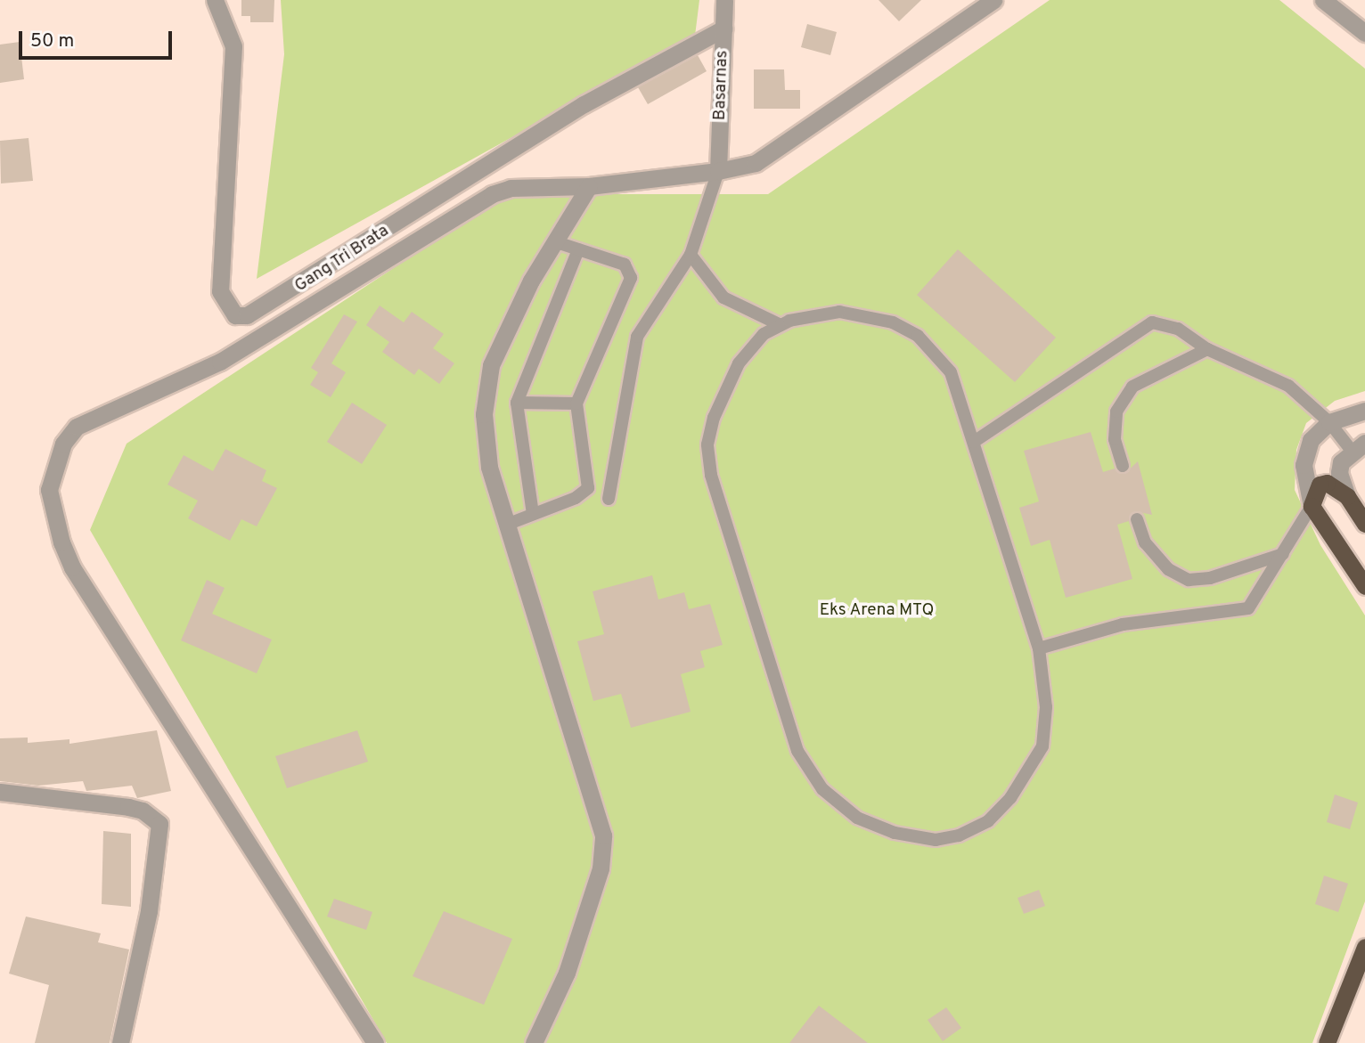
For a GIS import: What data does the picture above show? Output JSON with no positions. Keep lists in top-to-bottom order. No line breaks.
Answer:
{"streets":{"street":["Basarnas","Gang Tri Brata"]},"crossings":[["Basarnas","Gang Tri Brata"]],"parks":["Eks Arena MTQ"],"scale_bar":"50 m"}
